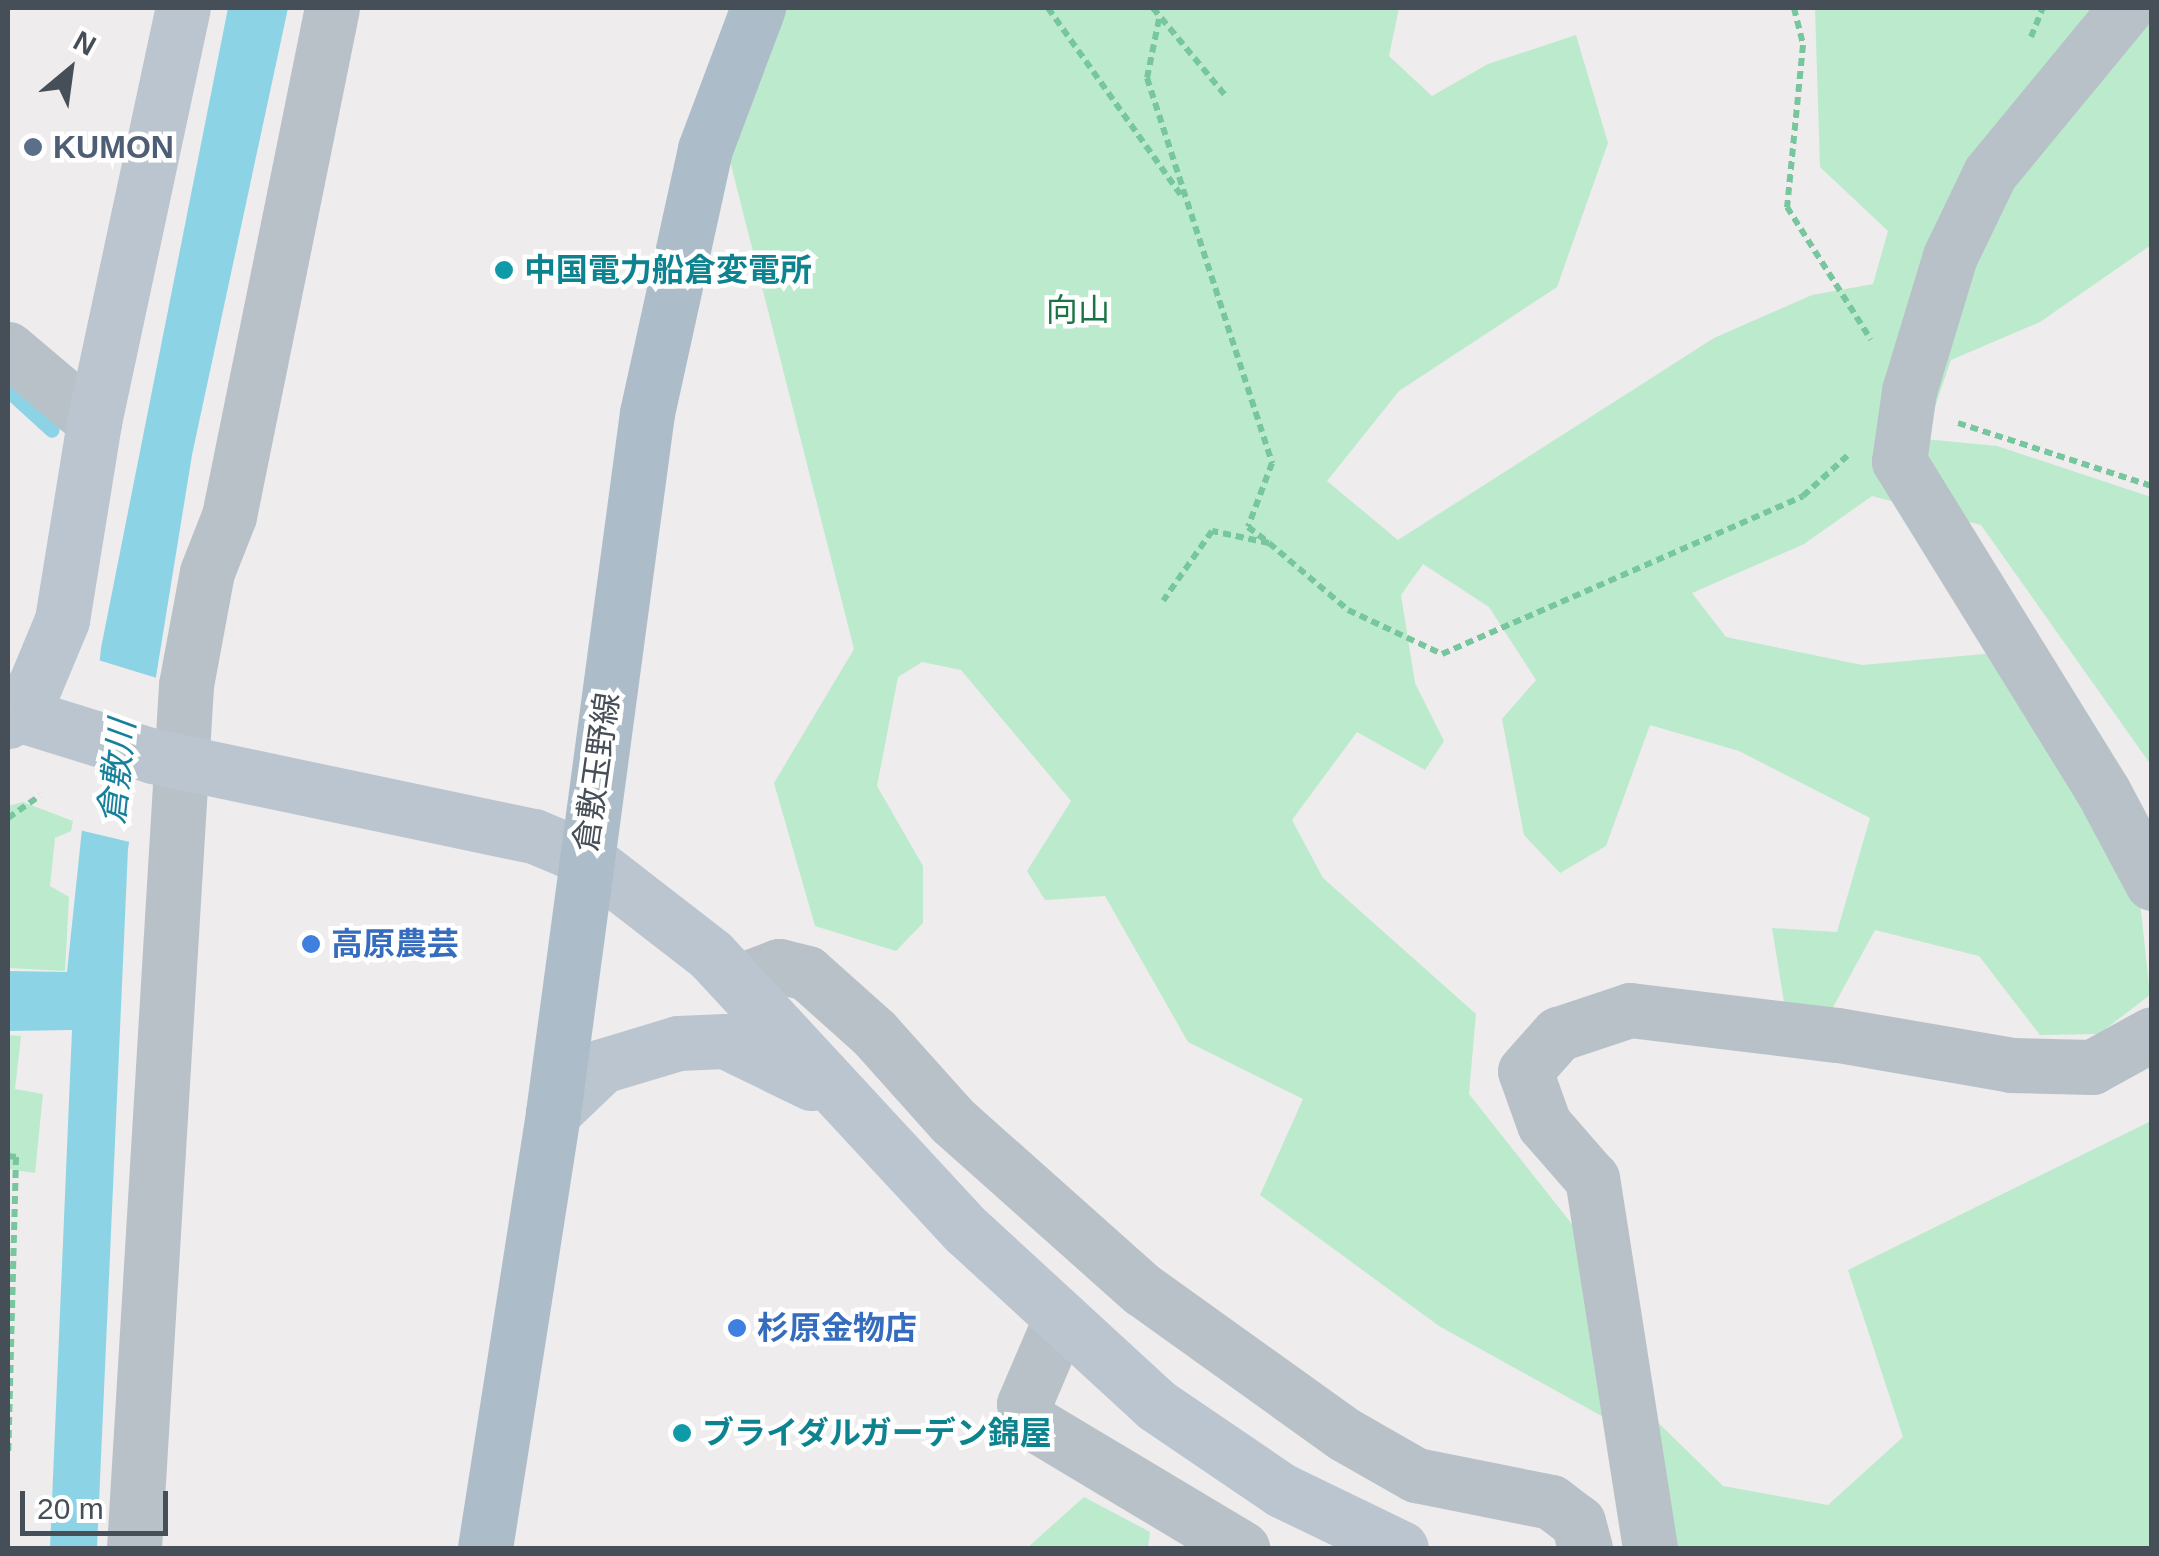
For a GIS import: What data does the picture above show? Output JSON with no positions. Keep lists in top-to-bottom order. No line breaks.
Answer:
{"streets":{"main road":["倉敷玉野線"]},"water":["倉敷川"],"parks":["向山"],"places":["KUMON","中国電力船倉変電所","高原農芸","杉原金物店","ブライダルガーデン錦屋"],"scale_bar":"20 m","north":"top right"}
